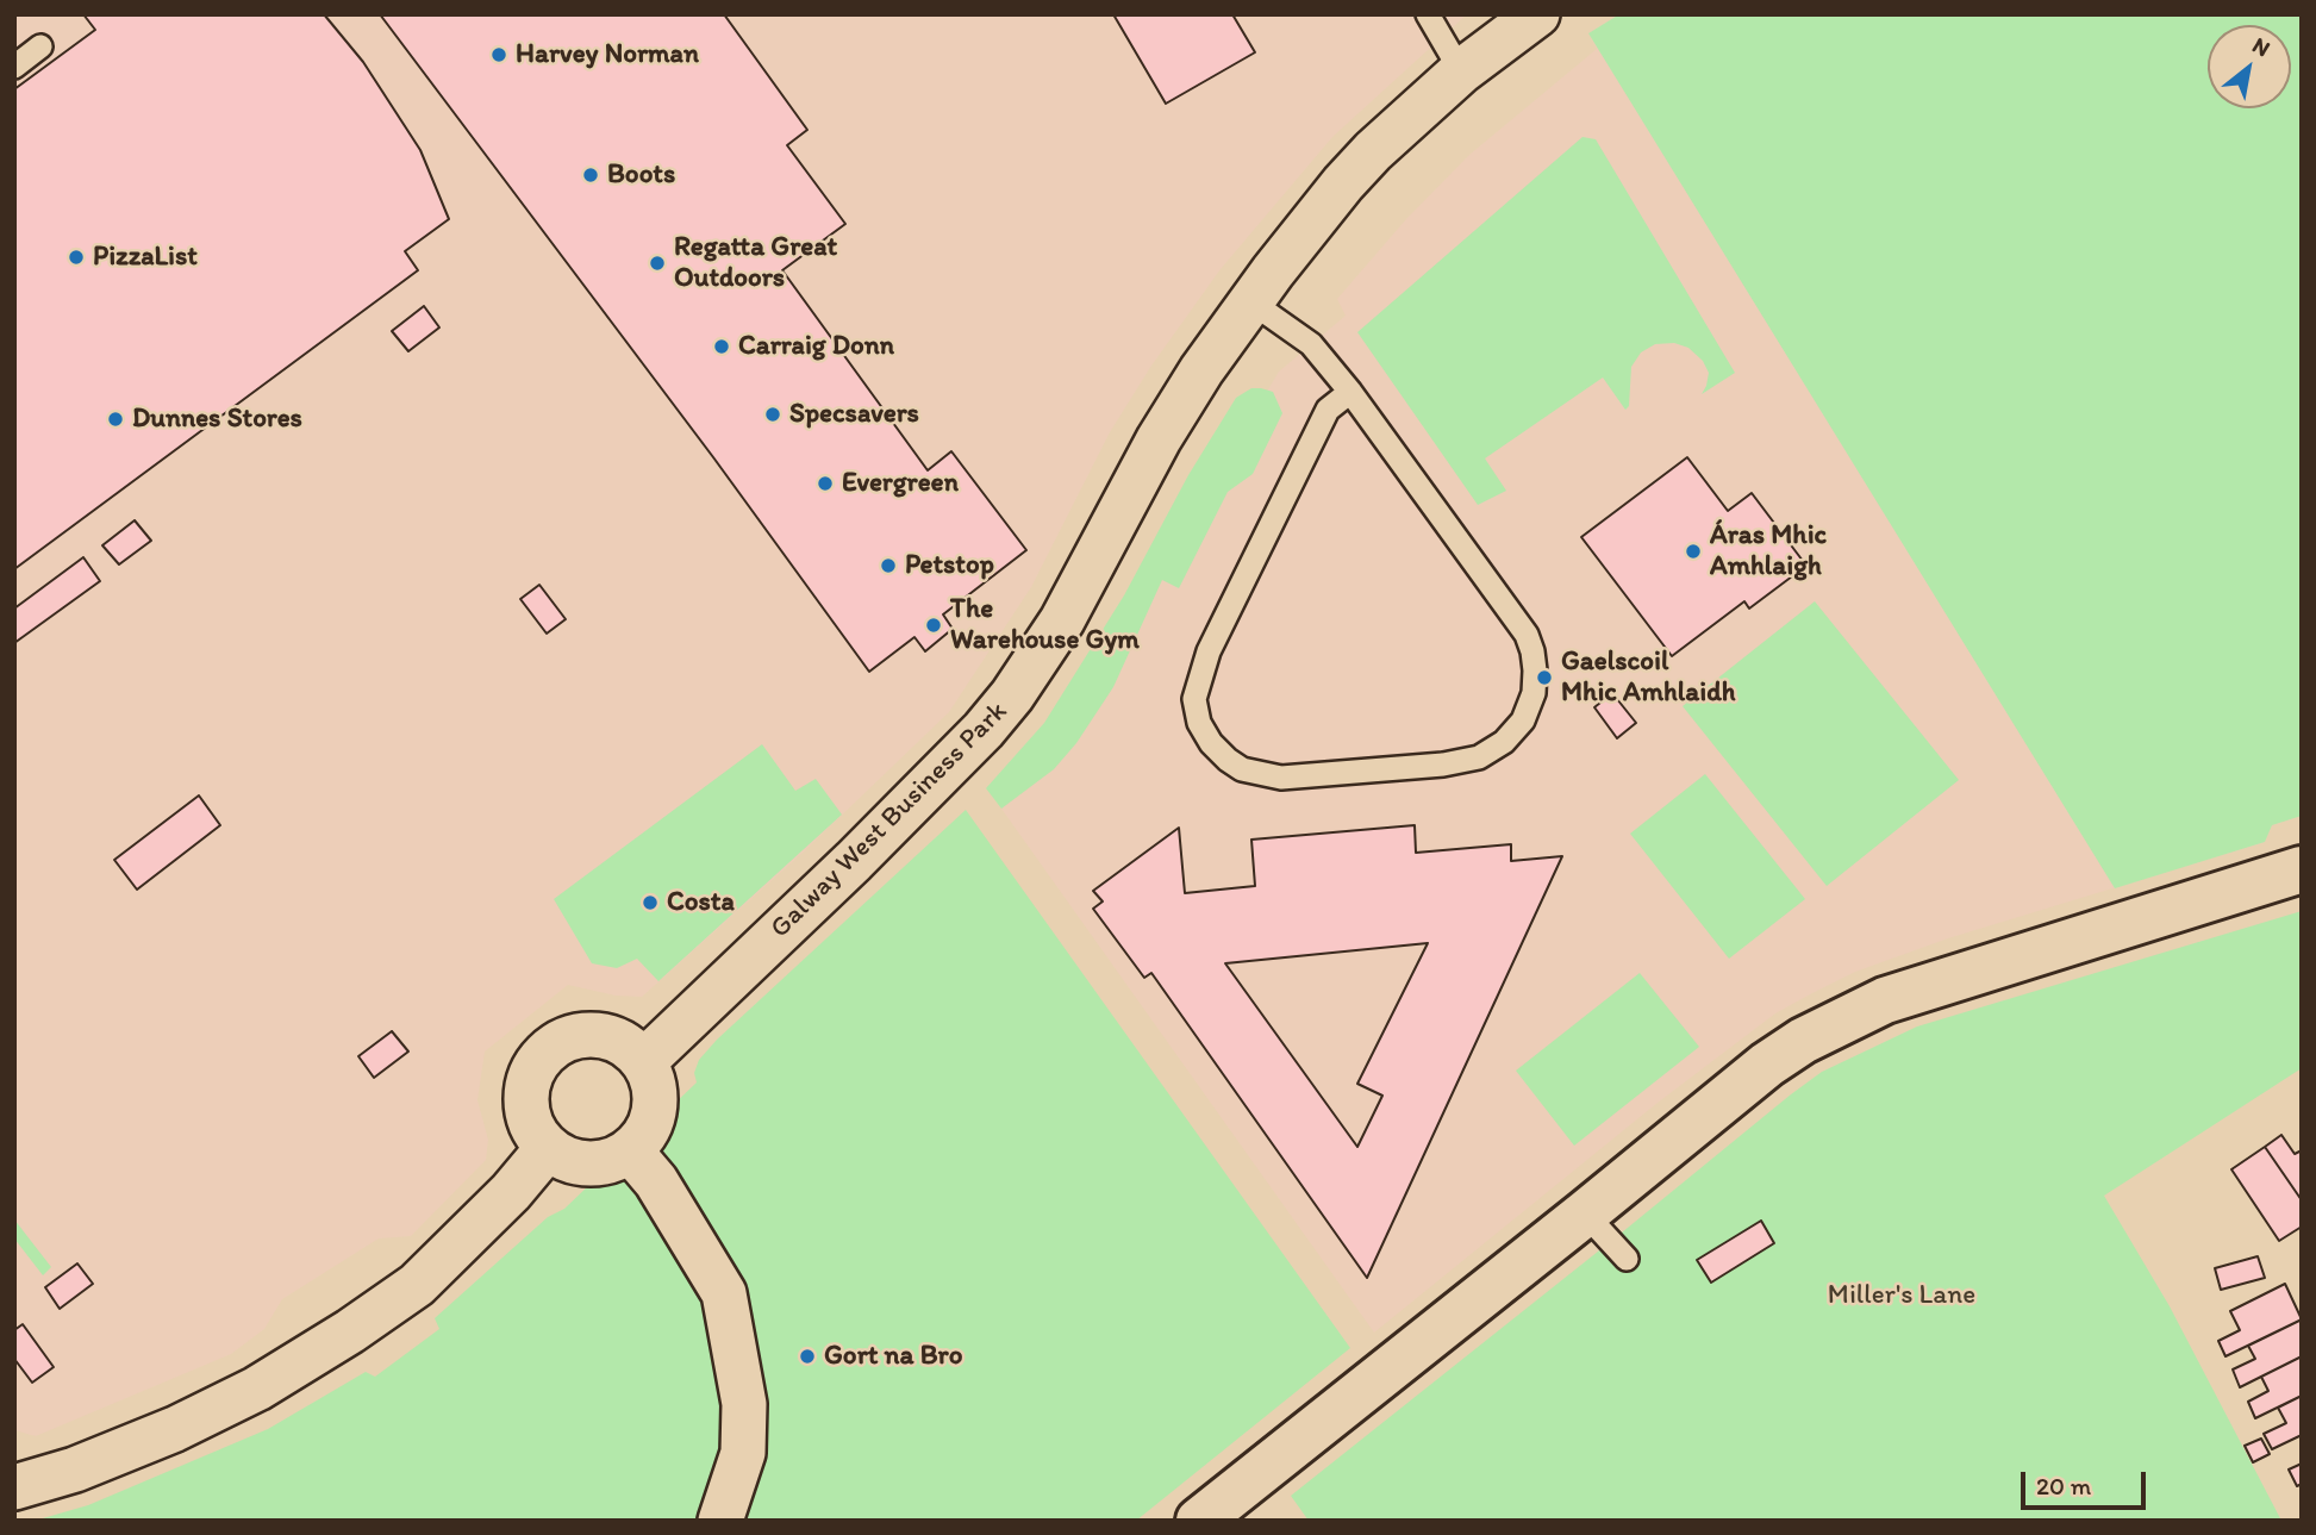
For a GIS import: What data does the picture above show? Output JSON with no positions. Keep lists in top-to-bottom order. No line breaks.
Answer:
{"streets":{"street":["Galway West Business Park"]},"parks":["Miller's Lane"],"places":["Harvey Norman","Boots","PizzaList","Regatta Great Outdoors","Carraig Donn","Specsavers","Dunnes Stores","Evergreen","Áras Mhic Amhlaigh","Petstop","The Warehouse Gym","Gaelscoil Mhic Amhlaidh","Costa","Gort na Bro"],"scale_bar":"20 m","north":"top right"}
